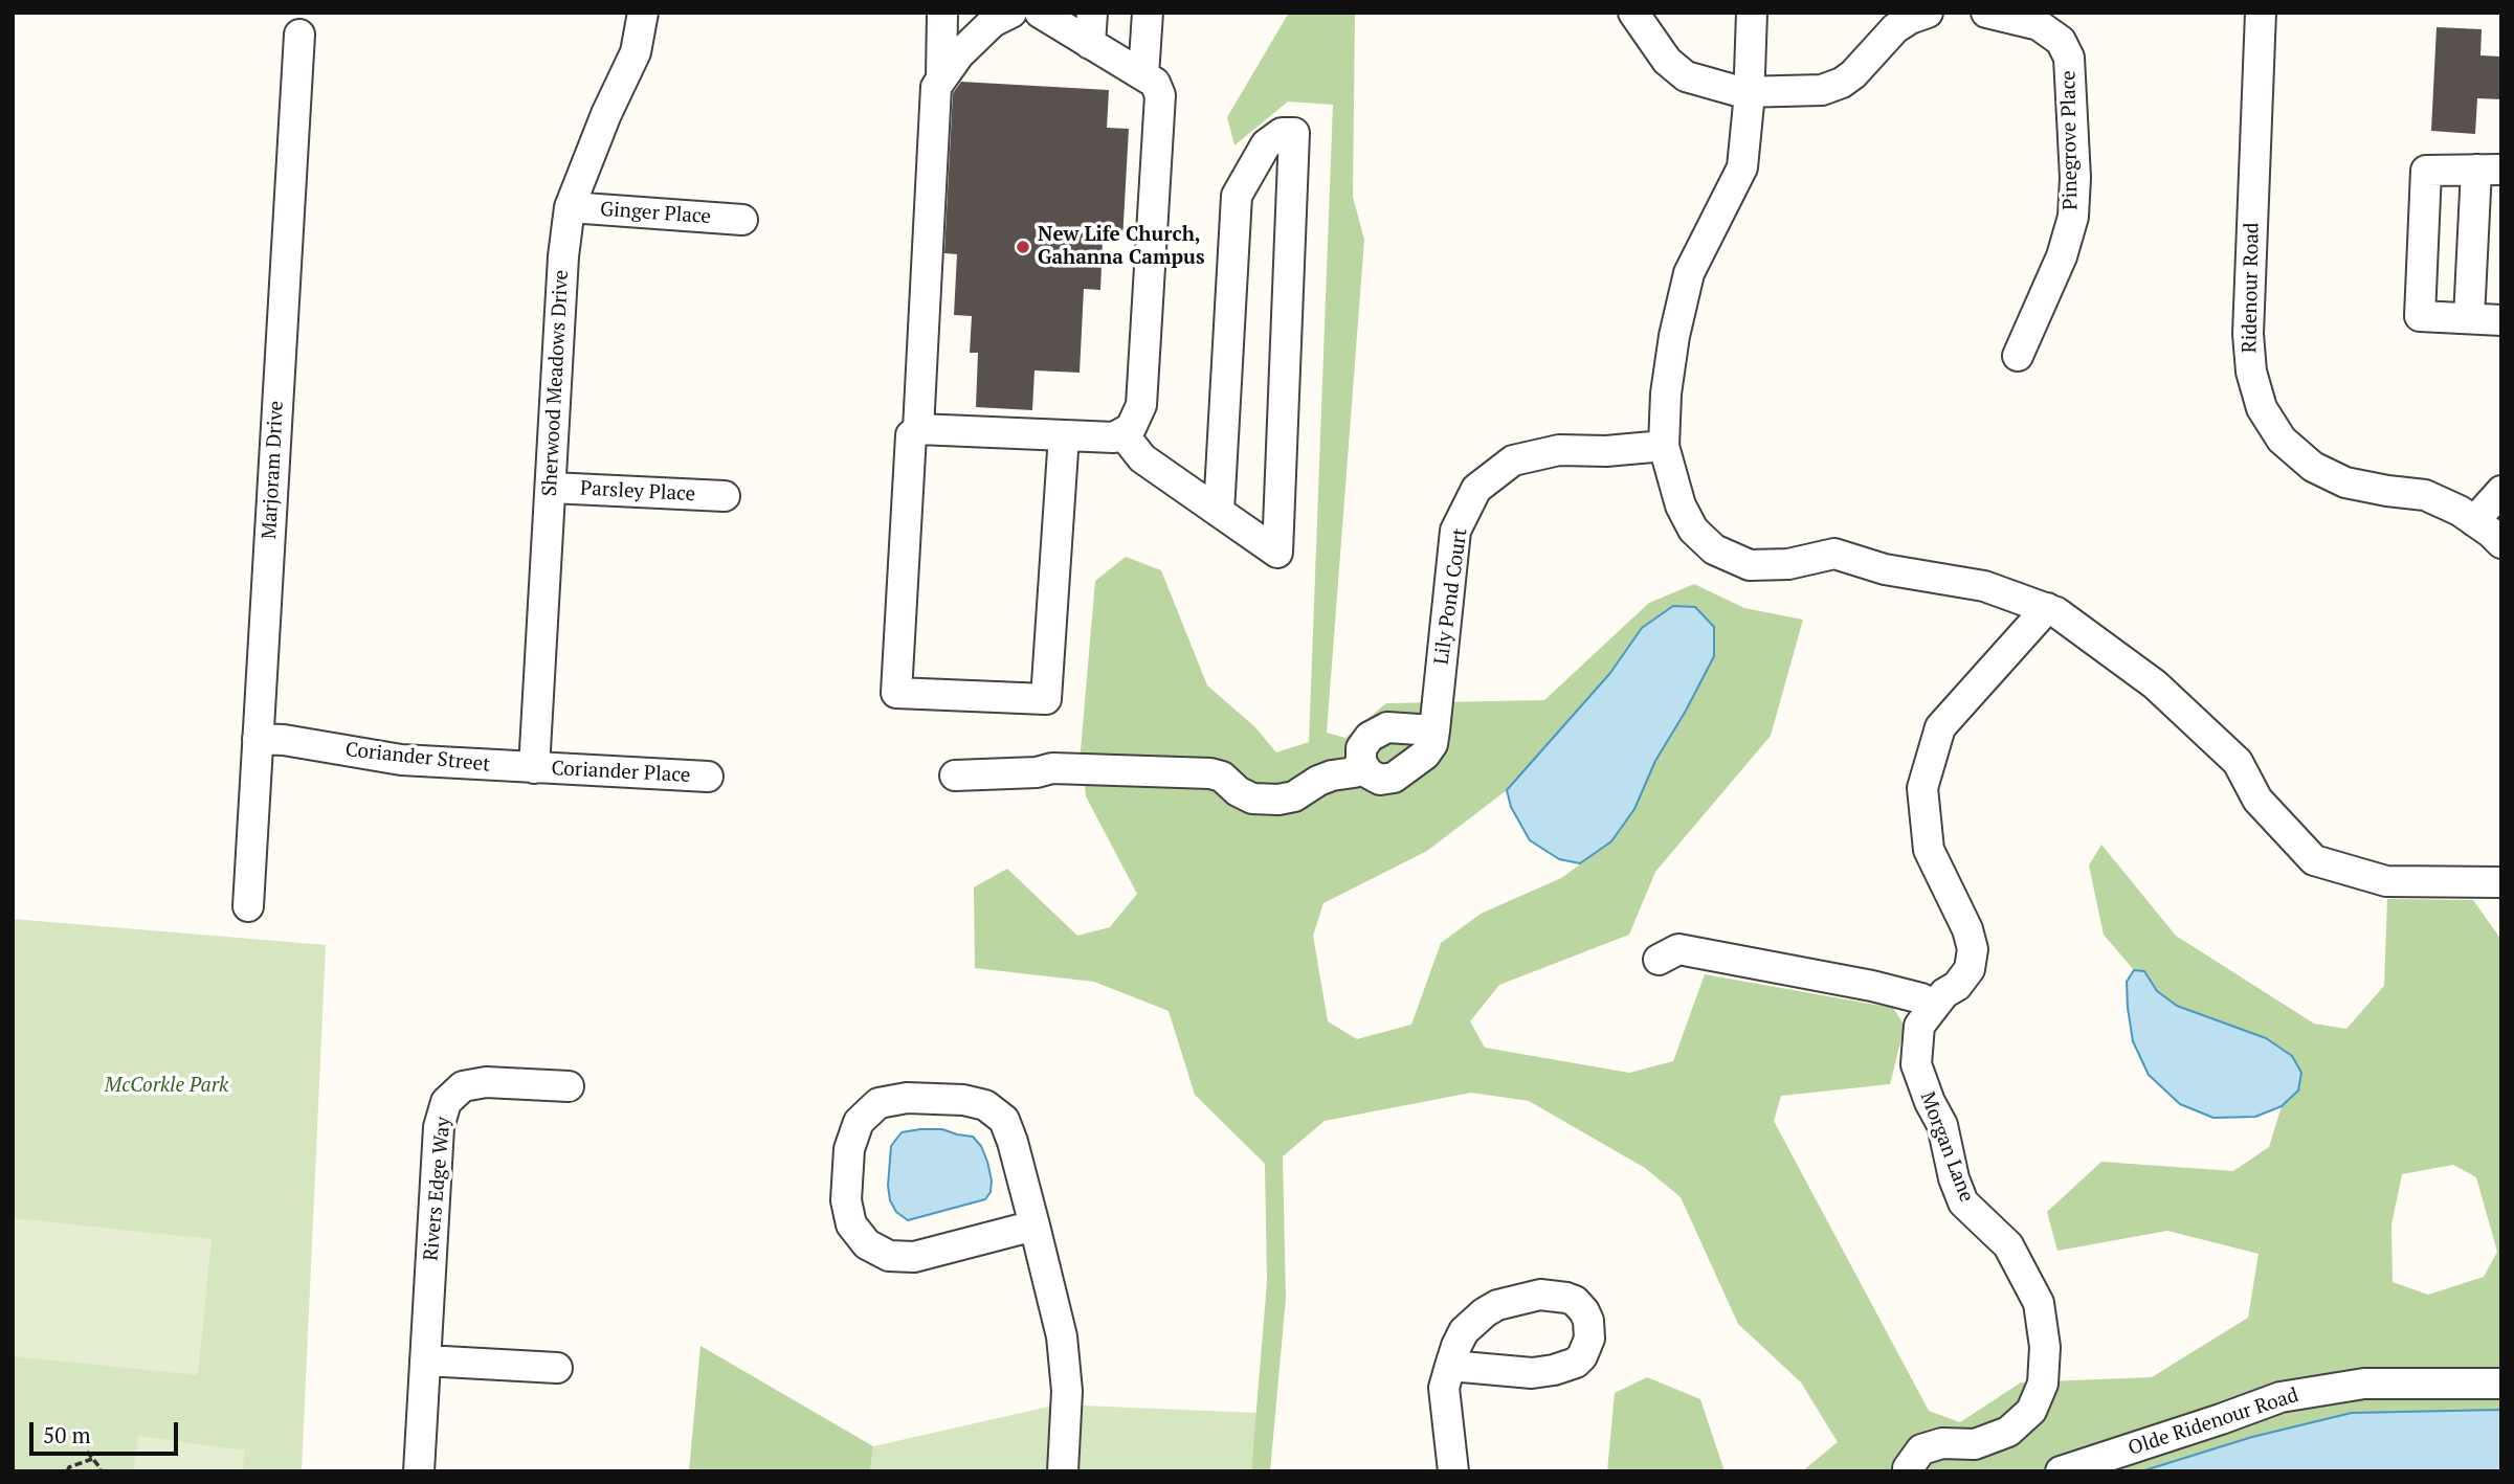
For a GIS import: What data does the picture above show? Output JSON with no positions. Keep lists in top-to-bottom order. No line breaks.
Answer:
{"streets":{"street":["Pinegrove Place","Ginger Place","Ridenour Road","Sherwood Meadows Drive","Marjoram Drive","Parsley Place","Lily Pond Court","Coriander Street","Coriander Place","Morgan Lane","Rivers Edge Way","Olde Ridenour Road"]},"crossings":[["Ginger Place","Sherwood Meadows Drive"],["Sherwood Meadows Drive","Parsley Place"],["Sherwood Meadows Drive","Coriander Street"],["Sherwood Meadows Drive","Coriander Place"],["Marjoram Drive","Coriander Street"],["Coriander Street","Coriander Place"]],"parks":["McCorkle Park"],"places":["New Life Church, Gahanna Campus"],"scale_bar":"50 m"}
